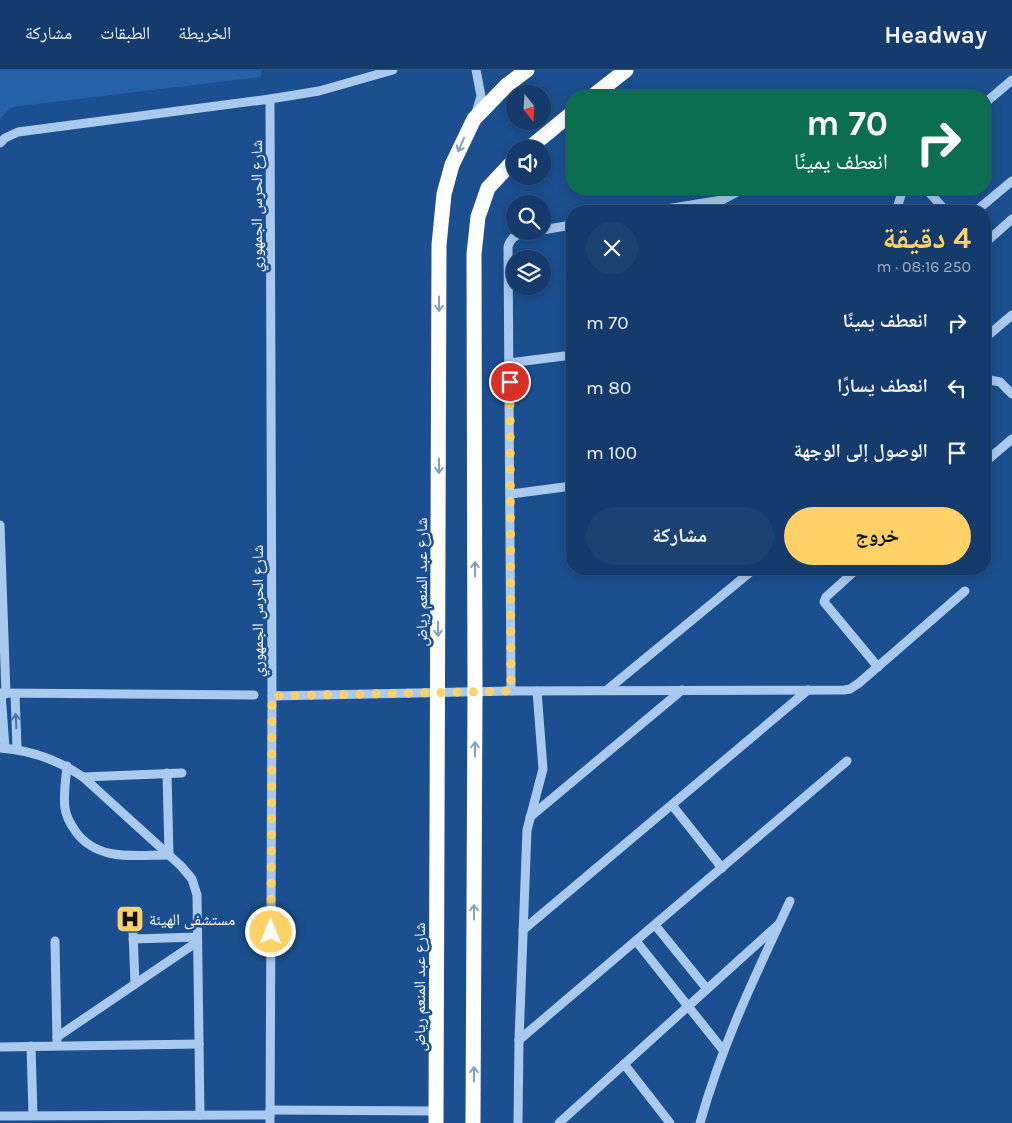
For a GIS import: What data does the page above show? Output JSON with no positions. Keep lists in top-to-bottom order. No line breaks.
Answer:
{"streets":{"highway":["شارع عبد المنعم رياض"],"street":["شارع الحرس الجمهوري"]},"places":{"hospital":["مستشفى الهيئة"]},"north":"bottom","page":{"header":"Headway","nav":["الخريطة","الطبقات","مشاركة"],"turn":["70 m","انعطف يمينًا"],"heading":["4 دقيقة","250 m · 08:16"],"list":[{"name":"انعطف يمينًا","value":"70 m"},{"name":"انعطف يسارًا","value":"80 m"},{"name":"الوصول إلى الوجهة","value":"100 m"}],"buttons":["خروج","مشاركة"]}}
